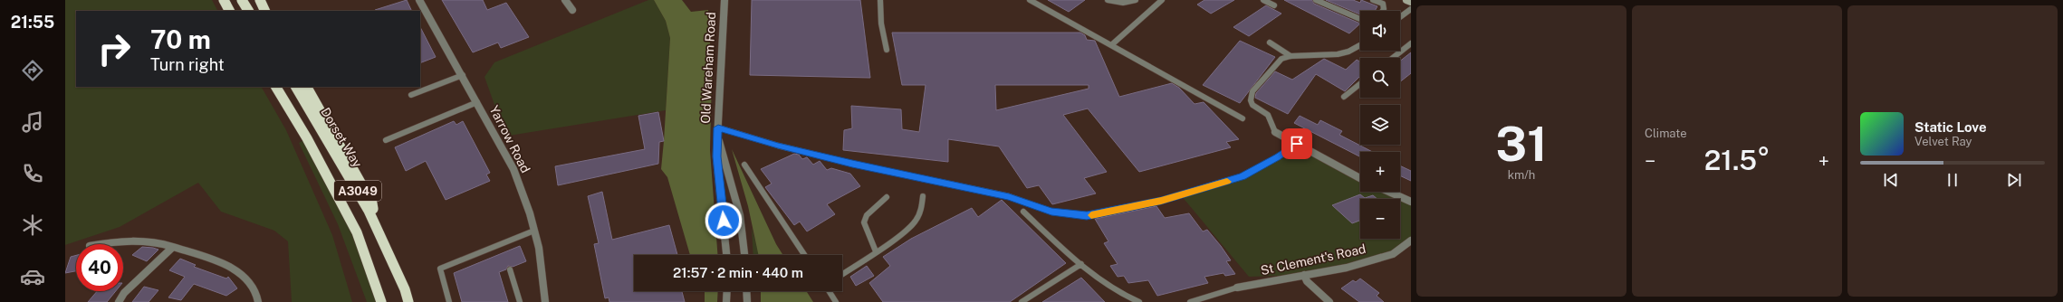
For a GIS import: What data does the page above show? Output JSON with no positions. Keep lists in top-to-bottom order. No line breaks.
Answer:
{"streets":{"highway":["Dorset Way","A3049"],"street":["Old Wareham Road","Yarrow Road","St Clement's Road"]},"page":{"tabs":"21:55","tile":[["31","km/h"],"Climate"],"map_buttons":["+","−"],"turn":["70 m","Turn right"],"song":["Static Love","Velvet Ray"],"heat":["−","21.5°","+"],"limit":"40","trip":"21:57 · 2 min · 440 m"}}
